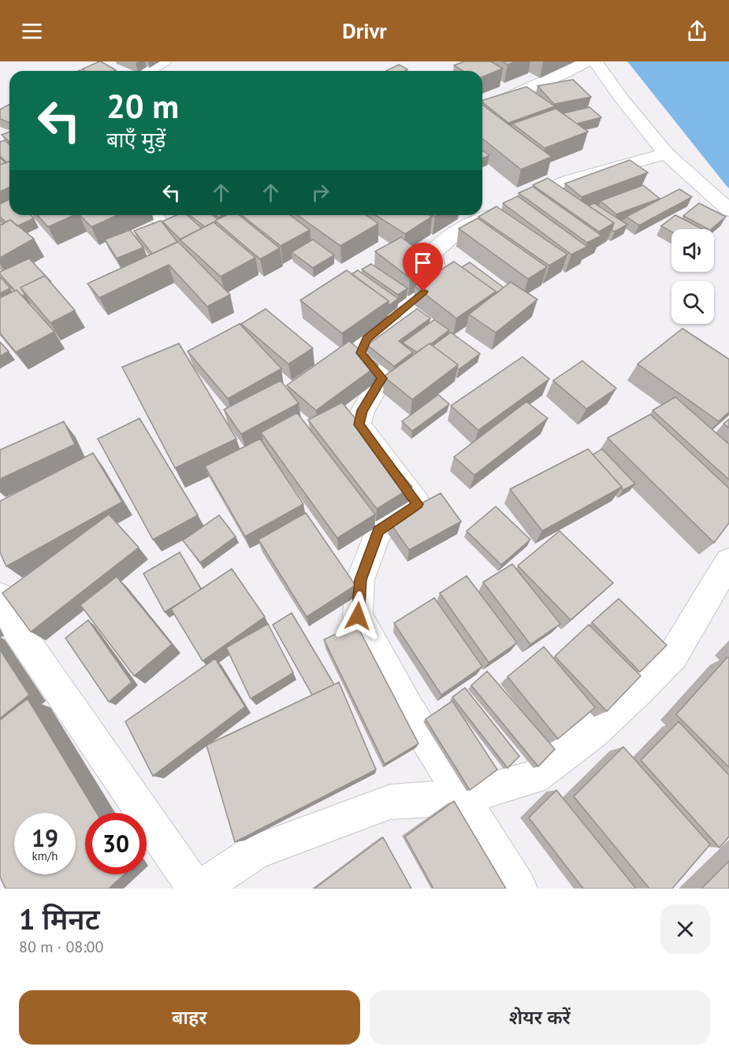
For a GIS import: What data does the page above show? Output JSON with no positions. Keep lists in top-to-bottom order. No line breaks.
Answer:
{"page":{"header":"Drivr","turn":["20 m","बाएँ मुड़ें"],"speed":"19 km/h","limit":"30","heading":["1 मिनट","80 m · 08:00"],"buttons":["बाहर","शेयर करें"]}}
